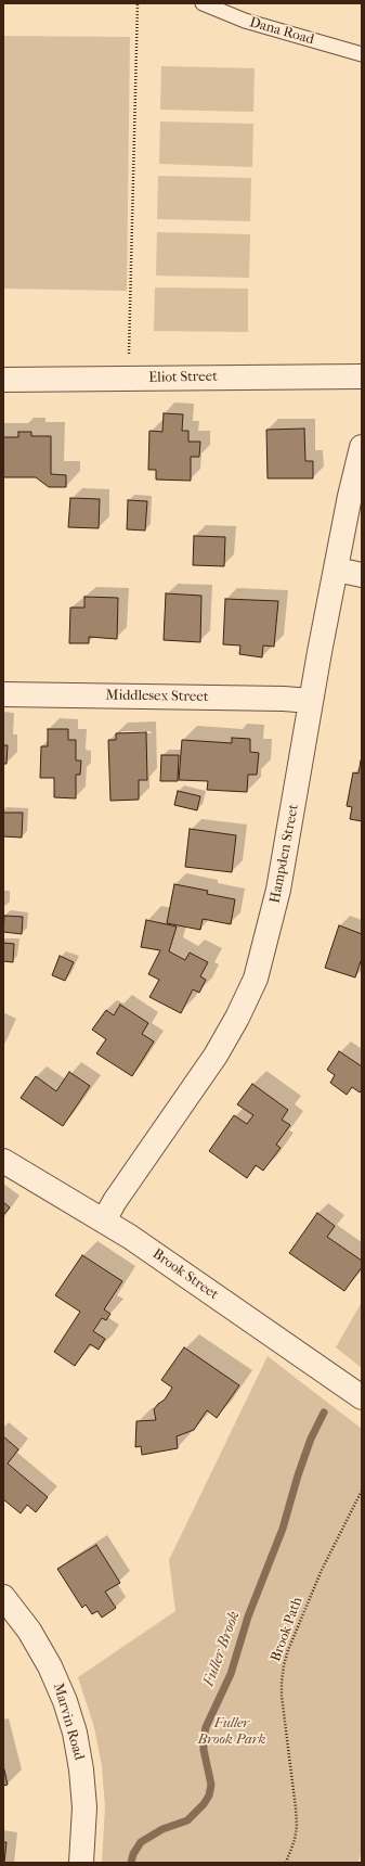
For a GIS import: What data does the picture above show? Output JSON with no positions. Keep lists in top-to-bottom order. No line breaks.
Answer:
{"streets":{"street":["Eliot Street","Middlesex Street","Hampden Street","Brook Street","Marvin Road"],"lane":["Dana Road"],"path":["Brook Path"]},"crossings":[["Middlesex Street","Hampden Street"],["Hampden Street","Brook Street"]],"water":["Fuller Brook"],"parks":["Fuller Brook Park"]}
